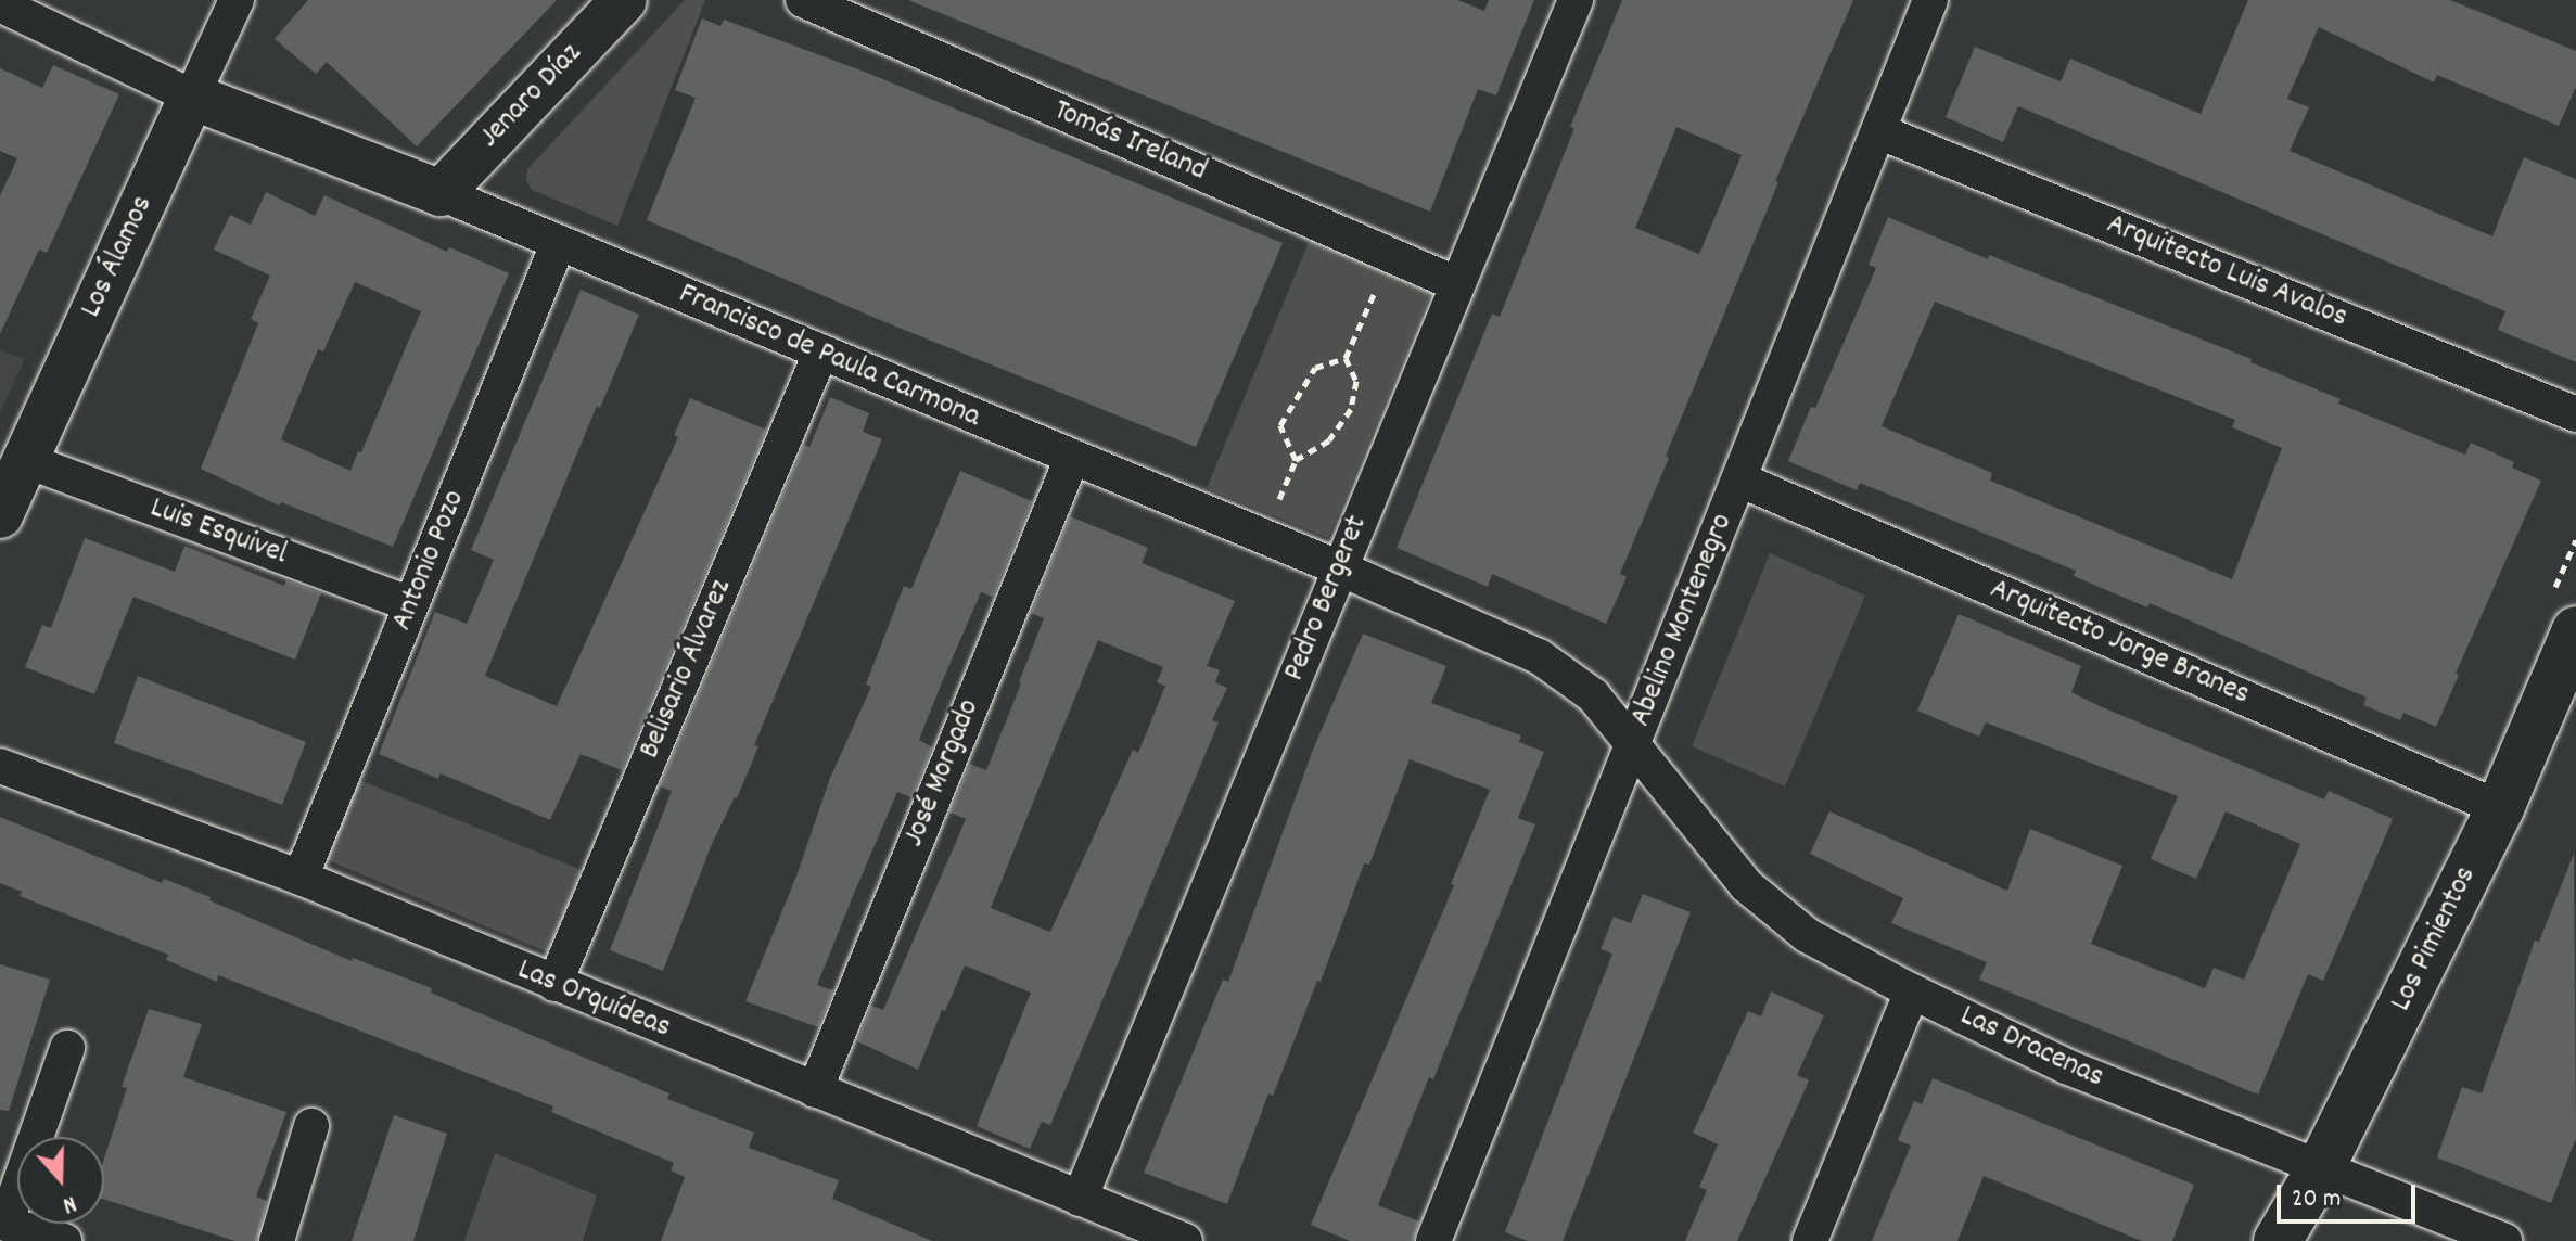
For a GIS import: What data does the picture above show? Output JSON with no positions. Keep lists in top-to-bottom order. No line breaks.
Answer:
{"streets":{"main road":["Los Pimientos"],"street":["Jenaro Díaz","Tomás Ireland","Los Álamos","Arquitecto Luis Avalos","Francisco de Paula Carmona","Luis Esquivel","Antonio Pozo","Pedro Bergeret","Abelino Montenegro","Arquitecto Jorge Branes","Belisario Álvarez","José Morgado","Las Orquídeas","Las Dracenas"]},"crossings":[["Jenaro Díaz","Francisco de Paula Carmona"],["Tomás Ireland","Pedro Bergeret"],["Los Álamos","Francisco de Paula Carmona"],["Los Álamos","Luis Esquivel"],["Arquitecto Luis Avalos","Abelino Montenegro"],["Francisco de Paula Carmona","Antonio Pozo"],["Francisco de Paula Carmona","Pedro Bergeret"],["Francisco de Paula Carmona","Abelino Montenegro"],["Francisco de Paula Carmona","Belisario Álvarez"],["Francisco de Paula Carmona","José Morgado"],["Francisco de Paula Carmona","Las Dracenas"],["Luis Esquivel","Antonio Pozo"],["Antonio Pozo","Las Orquídeas"],["Pedro Bergeret","Las Orquídeas"],["Abelino Montenegro","Arquitecto Jorge Branes"],["Abelino Montenegro","Las Dracenas"],["Arquitecto Jorge Branes","Los Pimientos"],["Belisario Álvarez","Las Orquídeas"],["José Morgado","Las Orquídeas"],["Los Pimientos","Las Dracenas"]],"scale_bar":"20 m","north":"bottom"}
